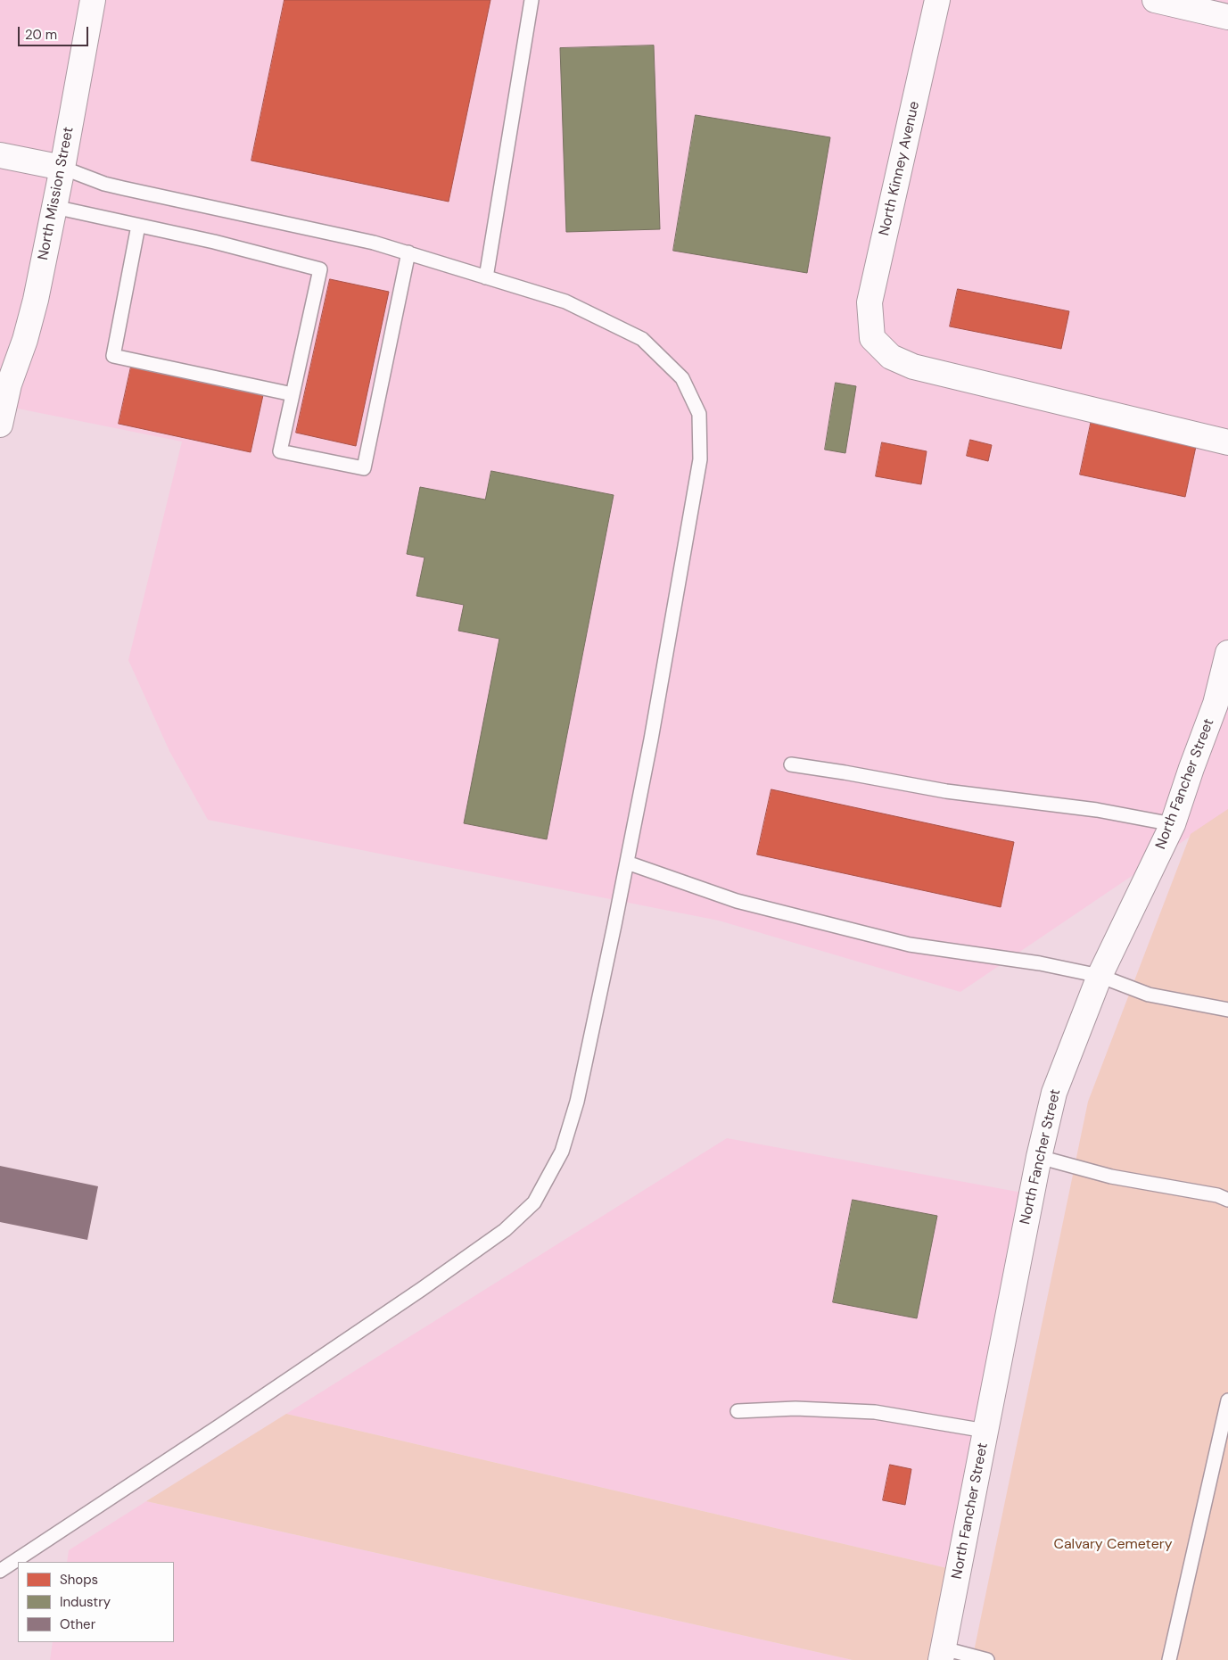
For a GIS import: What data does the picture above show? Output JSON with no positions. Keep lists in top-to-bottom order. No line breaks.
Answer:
{"streets":{"street":["North Kinney Avenue","North Mission Street","North Fancher Street"]},"parks":["Calvary Cemetery"],"legend":["Shops","Industry","Other"],"scale_bar":"20 m"}
